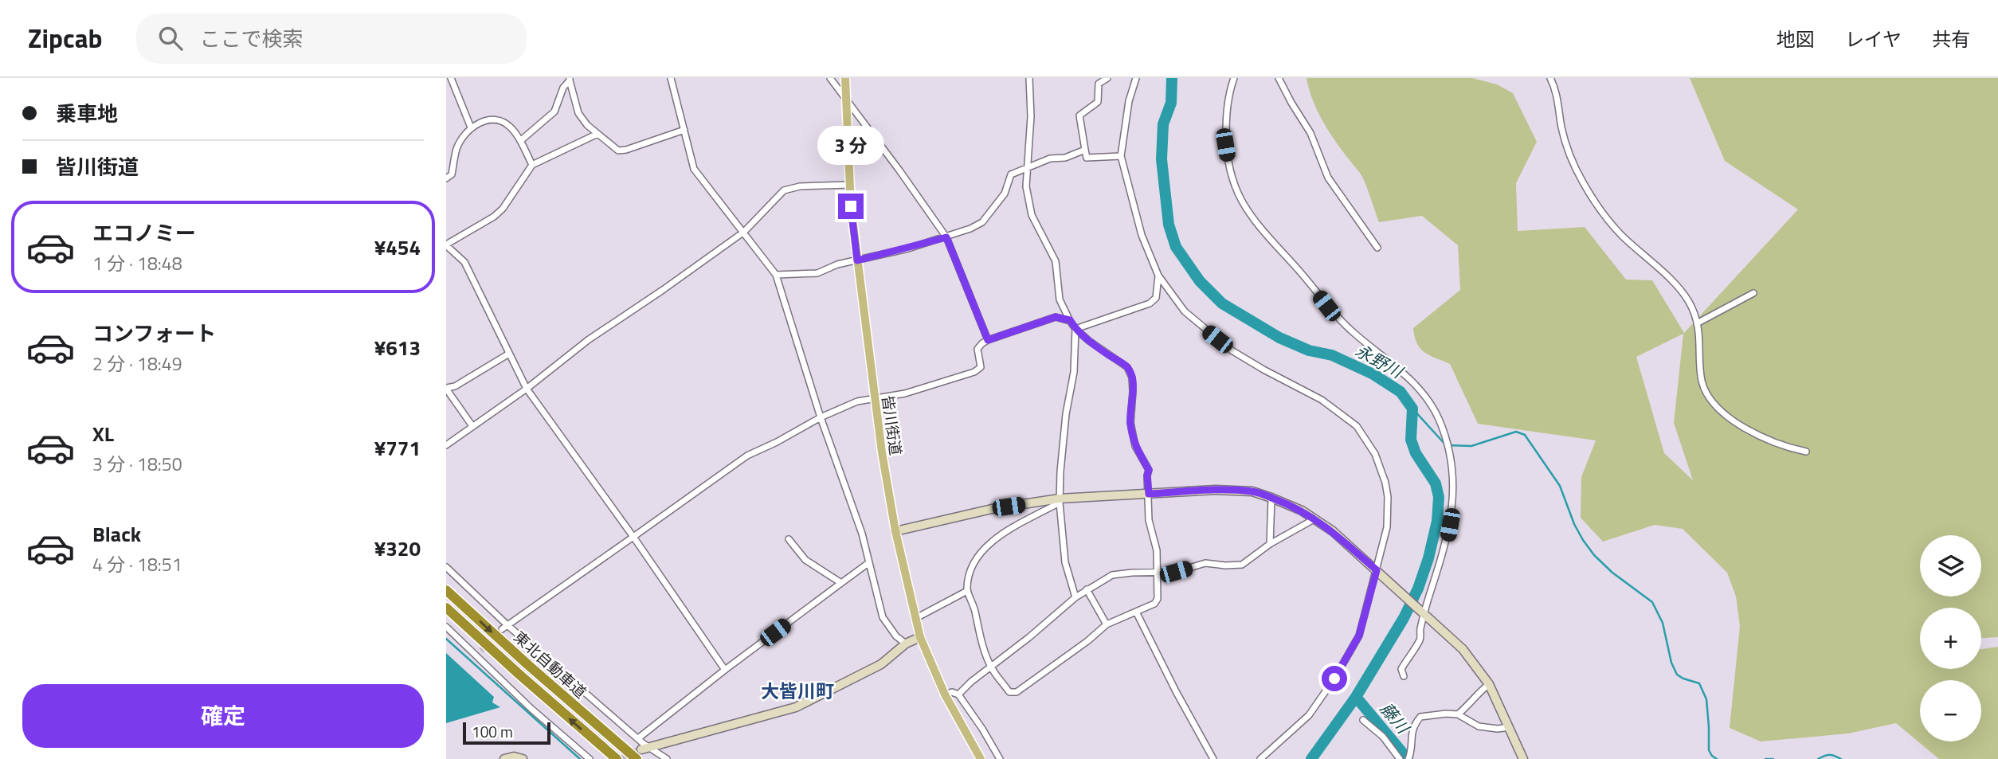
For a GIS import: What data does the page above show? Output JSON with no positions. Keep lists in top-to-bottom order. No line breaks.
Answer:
{"streets":{"highway":["東北自動車道"],"main road":["皆川街道"]},"districts":["大皆川町"],"water":["永野川","藤川"],"scale_bar":"100 m","page":{"header":"Zipcab","search":"ここで検索","nav":["地図","レイヤ","共有"],"banner":["乗車地","皆川街道"],"bubble":"3 分","list":[{"name":"エコノミー","note":"1 分 · 18:48","value":"¥454"},{"name":"コンフォート","note":"2 分 · 18:49","value":"¥613"},{"name":"XL","note":"3 分 · 18:50","value":"¥771"},{"name":"Black","note":"4 分 · 18:51","value":"¥320"}],"map_buttons":["+","−"],"buttons":"確定","scale":"100 m"}}
